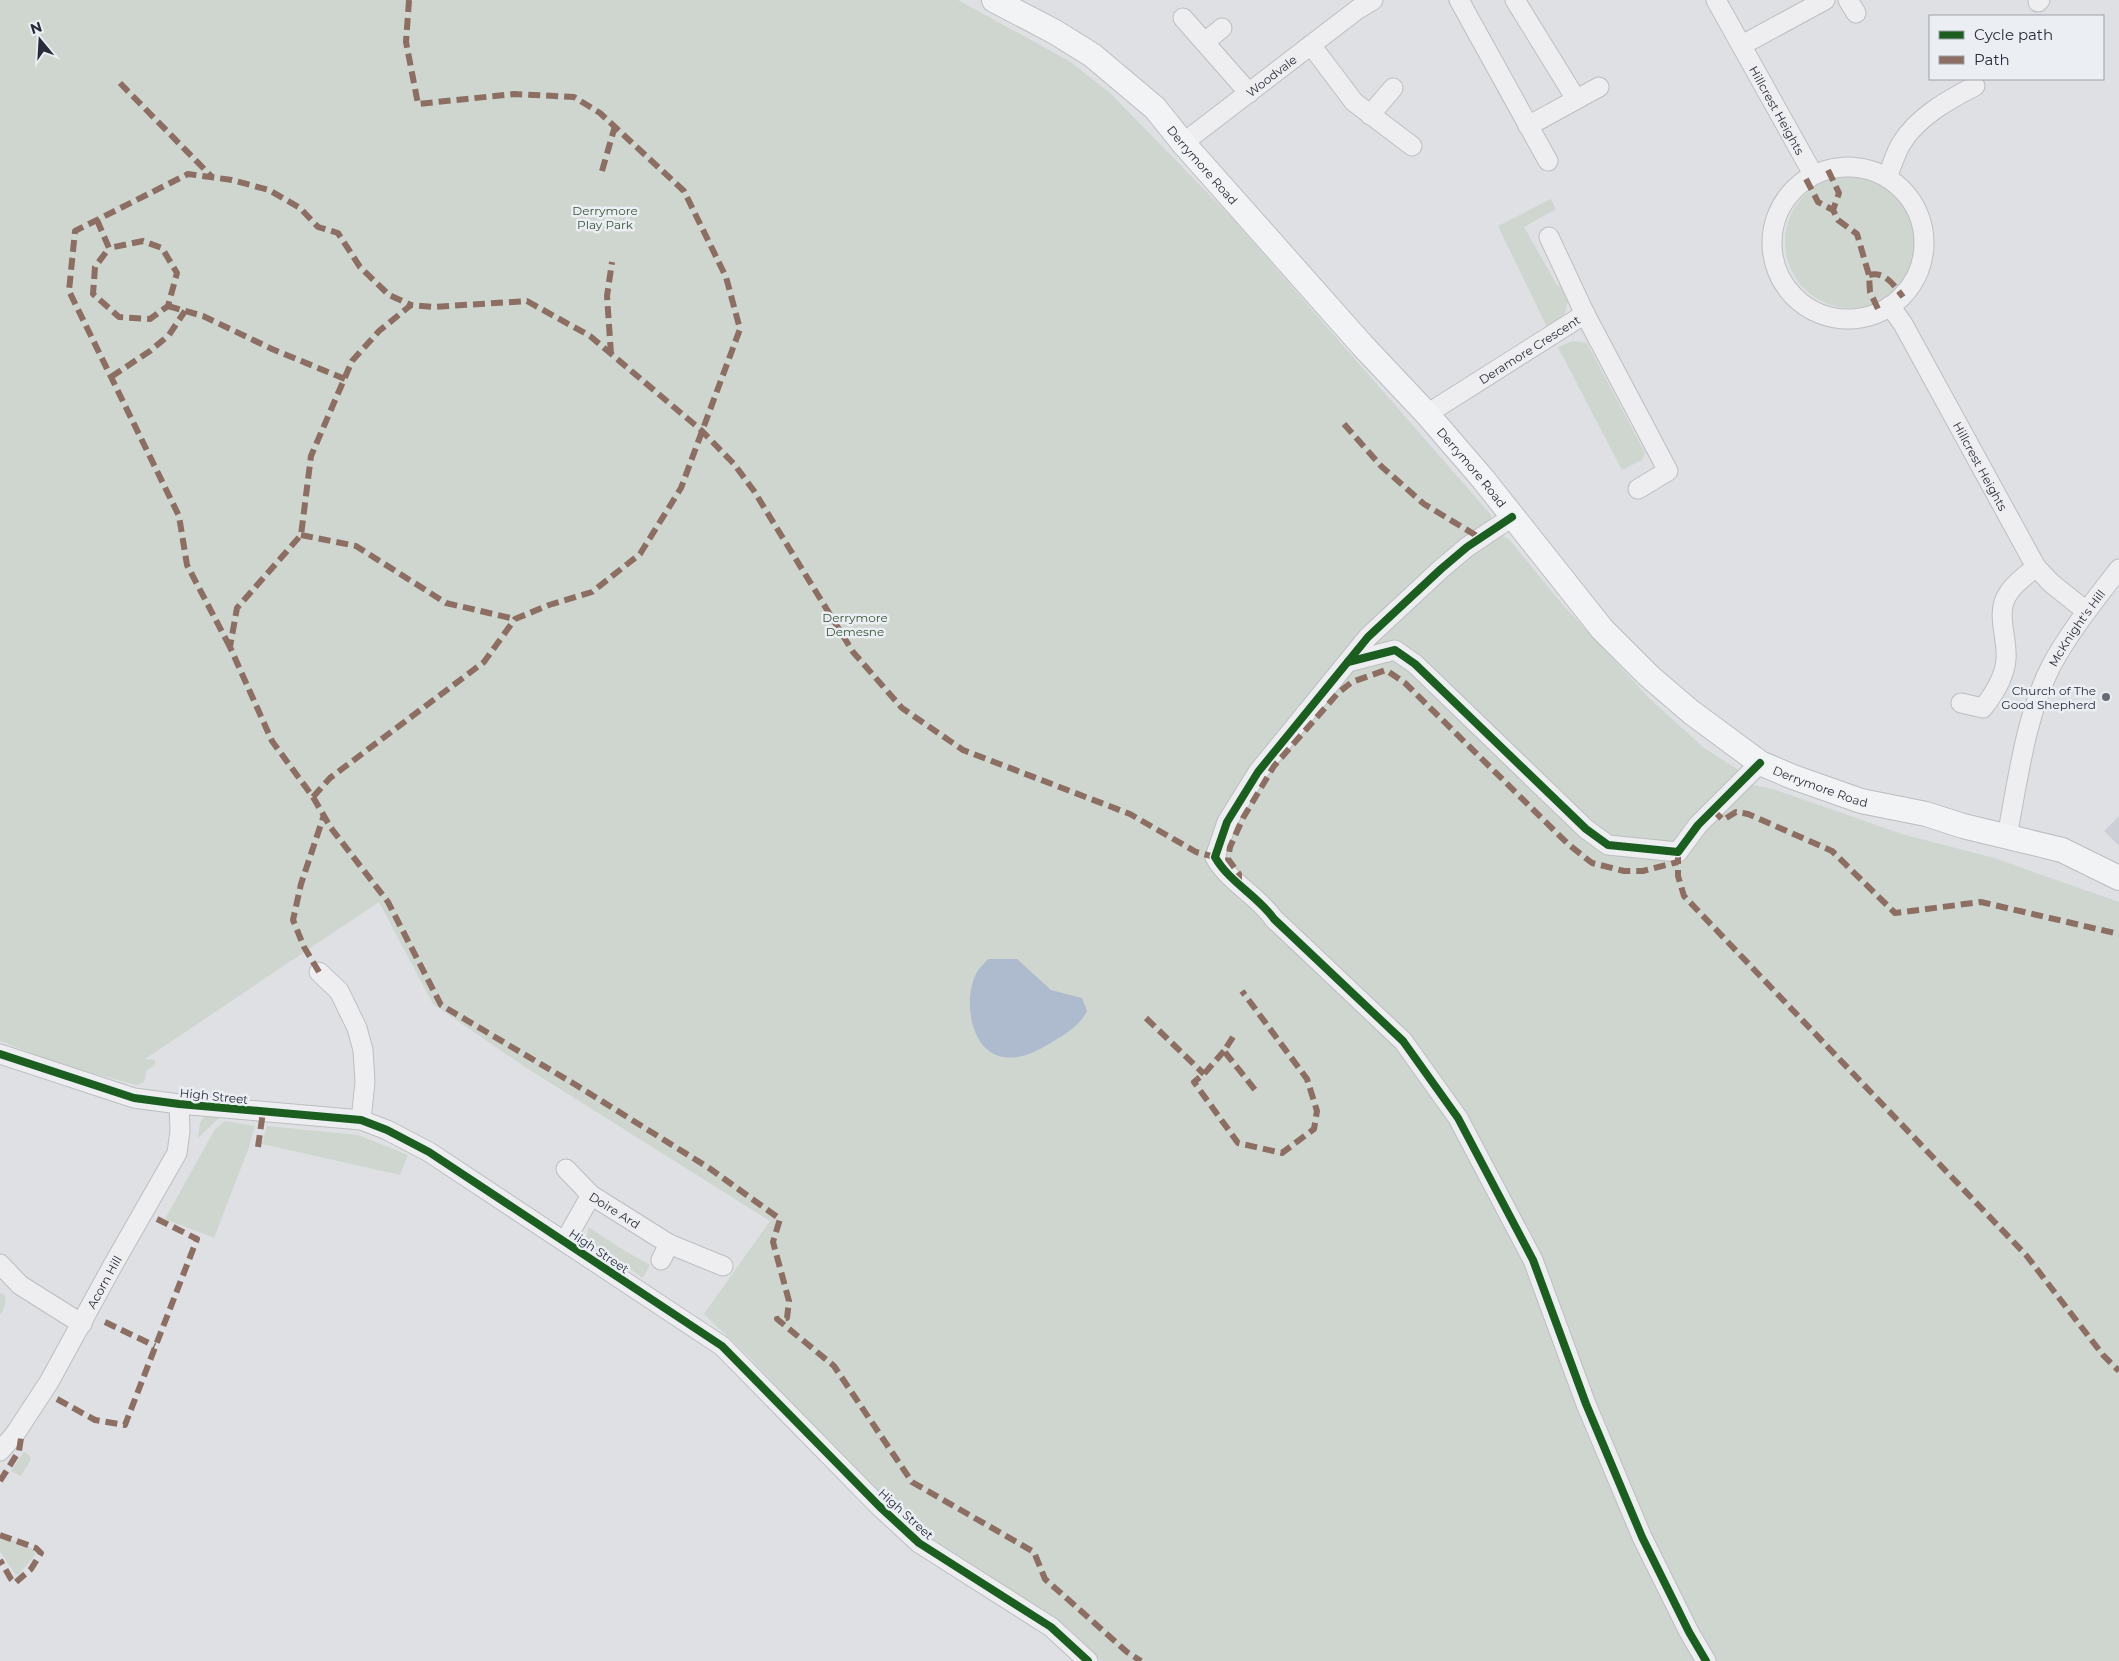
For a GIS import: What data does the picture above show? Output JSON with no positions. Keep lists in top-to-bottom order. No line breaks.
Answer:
{"streets":{"main road":["Derrymore Road"],"street":["Woodvale","Hillcrest Heights","Deramore Crescent","McKnight's Hill","High Street","Doire Ard","Acorn Hill"]},"crossings":[["Woodvale","Derrymore Road"],["Hillcrest Heights","McKnight's Hill"],["Derrymore Road","Deramore Crescent"],["Derrymore Road","McKnight's Hill"],["High Street","Doire Ard"],["High Street","Acorn Hill"]],"parks":["Derrymore Play Park","Derrymore Demesne"],"places":["Church of The Good Shepherd"],"legend":["Cycle path","Path"],"north":"top"}
